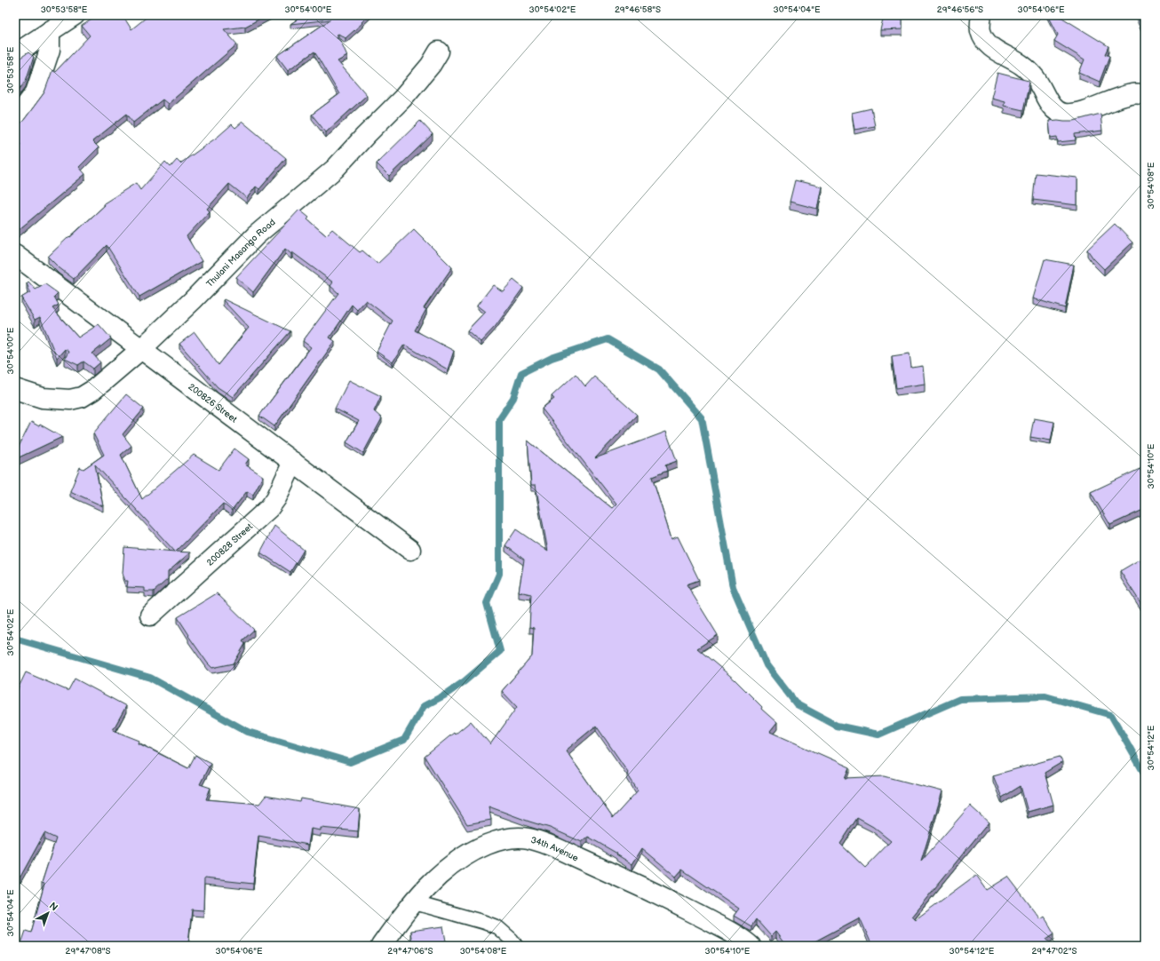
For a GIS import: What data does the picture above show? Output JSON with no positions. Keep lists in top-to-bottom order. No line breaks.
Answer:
{"streets":{"street":["Thulani Masango Road","200826 Street","200828 Street","34th Avenue"]},"crossings":[["Thulani Masango Road","200826 Street"],["200826 Street","200828 Street"]],"north":"top right","coordinates":["30°53'58\"E","30°54'00\"E","30°54'02\"E","29°46'58\"S","30°54'04\"E","29°46'56\"S","30°54'06\"E","30°54'08\"E","30°54'10\"E","30°54'12\"E","29°47'08\"S","29°47'06\"S","29°47'02\"S"]}
